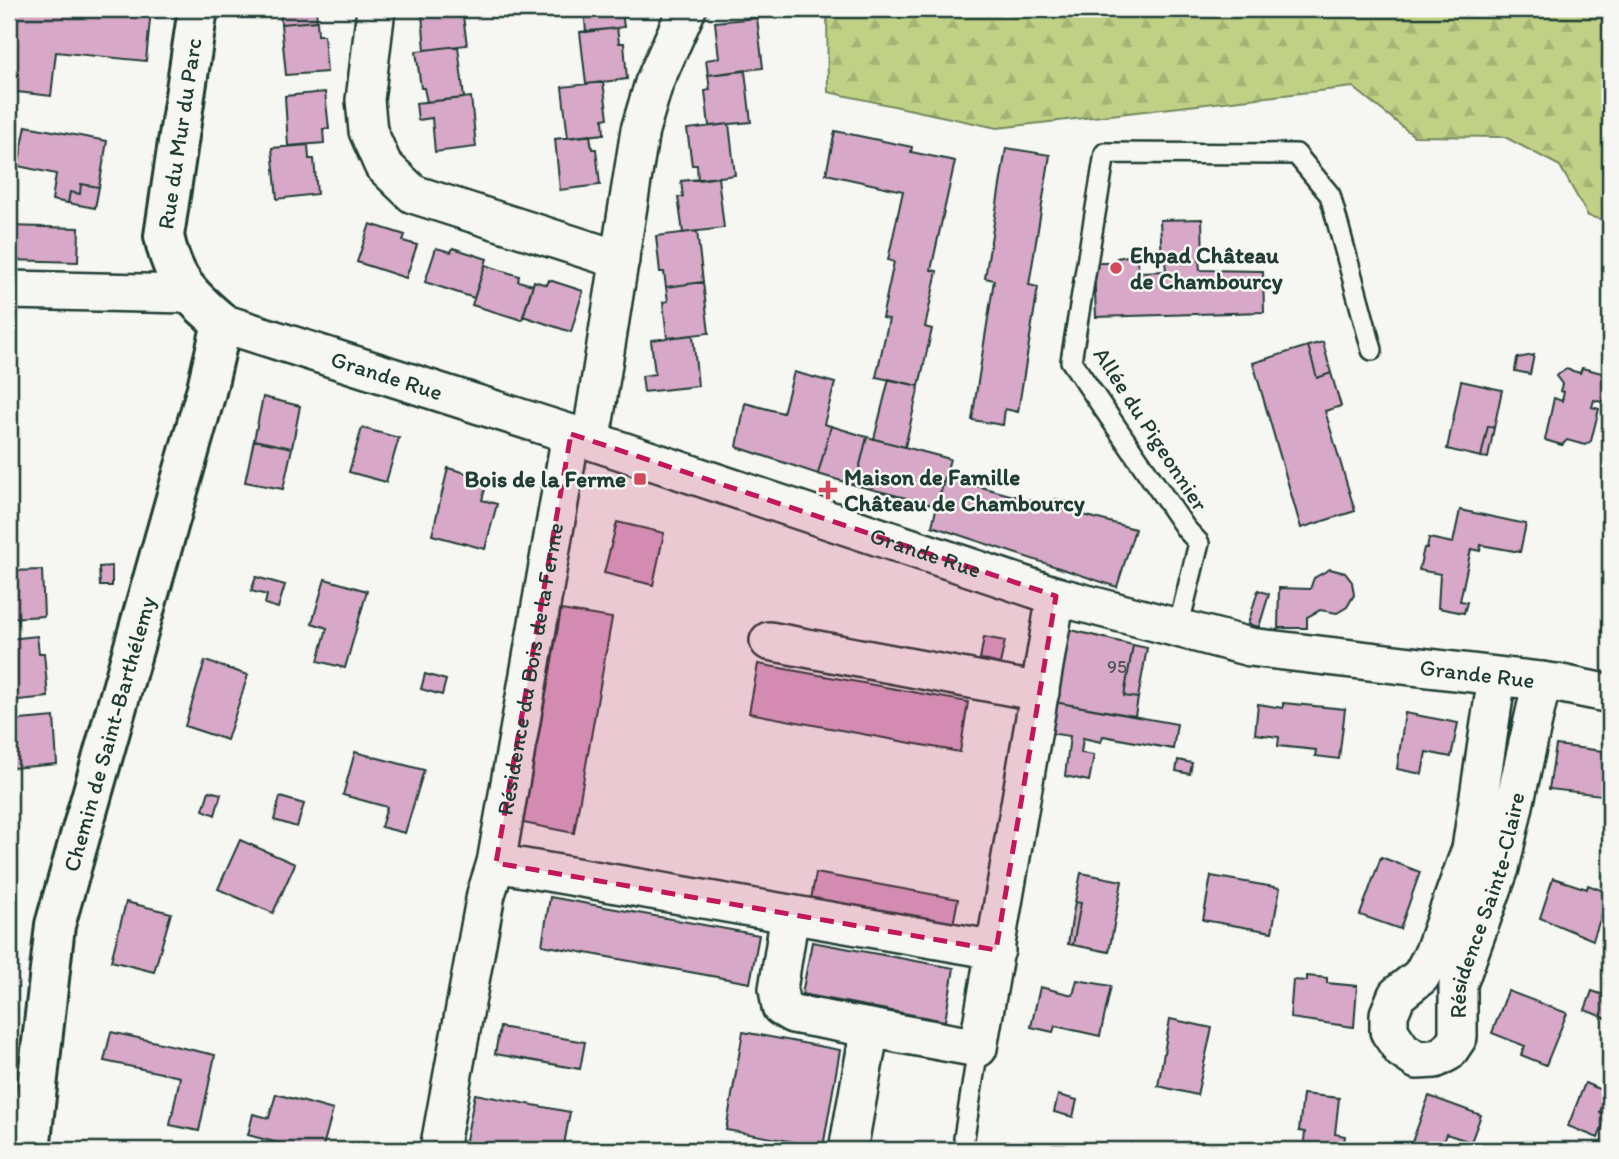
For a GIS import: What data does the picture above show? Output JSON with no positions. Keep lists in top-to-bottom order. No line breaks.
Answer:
{"streets":{"street":["Rue du Mur du Parc","Grande Rue","Résidence du Bois de la Ferme","Chemin de Saint-Barthélemy","Résidence Sainte-Claire"],"lane":["Allée du Pigeonnier"]},"crossings":[["Rue du Mur du Parc","Grande Rue"],["Grande Rue","Allée du Pigeonnier"],["Grande Rue","Résidence du Bois de la Ferme"],["Grande Rue","Chemin de Saint-Barthélemy"],["Grande Rue","Résidence Sainte-Claire"]],"places":{"other":["Ehpad Château de Chambourcy"],"transit":["Bois de la Ferme"],"health":["Maison de Famille Château de Chambourcy"]},"house_numbers":["95"]}
